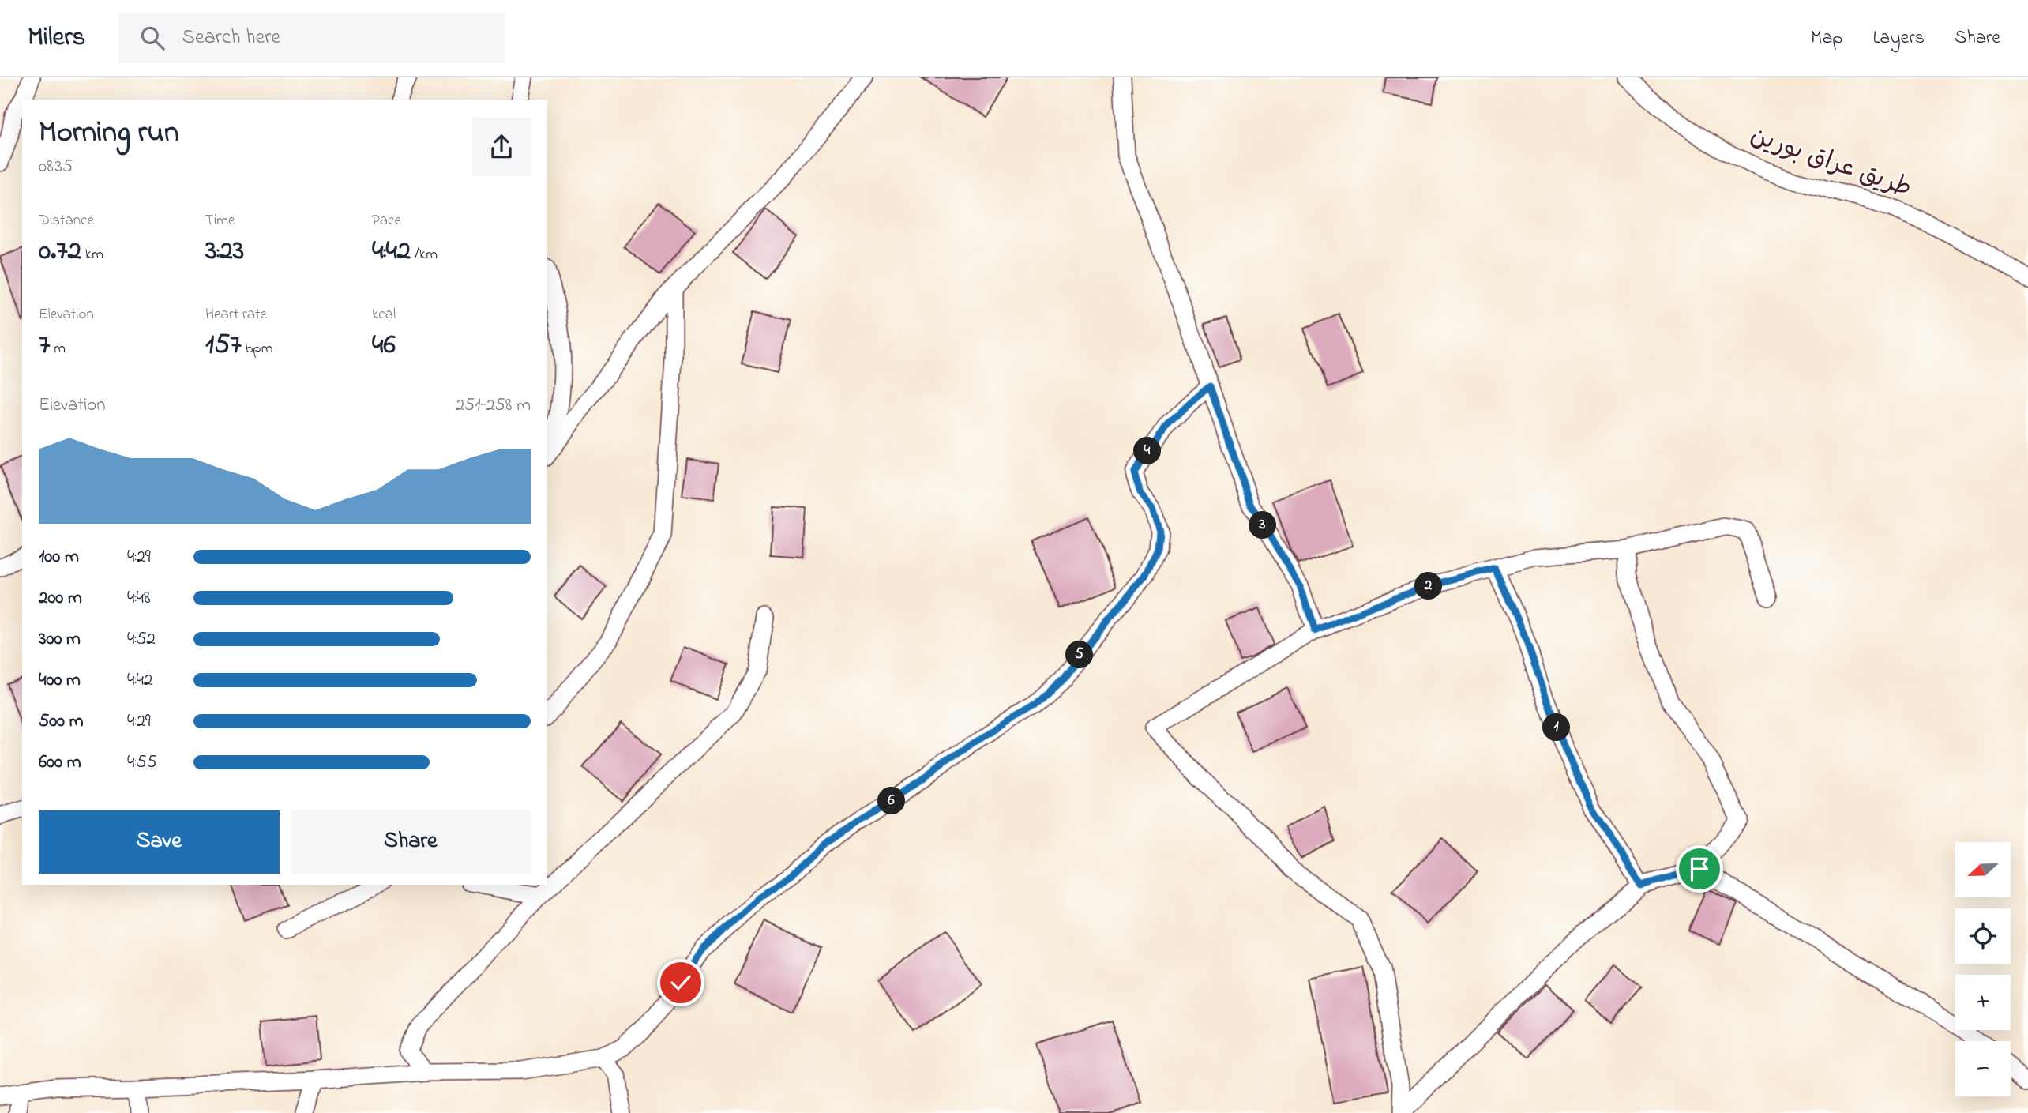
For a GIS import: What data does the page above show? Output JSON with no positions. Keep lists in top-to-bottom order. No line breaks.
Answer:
{"streets":{"street":["طريق عراق بورين"]},"north":"left","page":{"header":"Milers","search":"Search here","nav":["Map","Layers","Share"],"heading":["Morning run","08:35"],"stats":[["Distance","0.72 km"],["Time","3:23"],["Pace","4:42 /km"],["Elevation","7 m"],["Heart rate","157 bpm"],["kcal","46"]],"chart":["Elevation","251–258 m"],"pins":["4","3","2","5","1","6"],"list":[{"name":"100 m","note":"4:29"},{"name":"200 m","note":"4:48"},{"name":"300 m","note":"4:52"},{"name":"400 m","note":"4:42"},{"name":"500 m","note":"4:29"},{"name":"600 m","note":"4:55"}],"buttons":["Save","Share"],"map_buttons":["+","−"]}}
